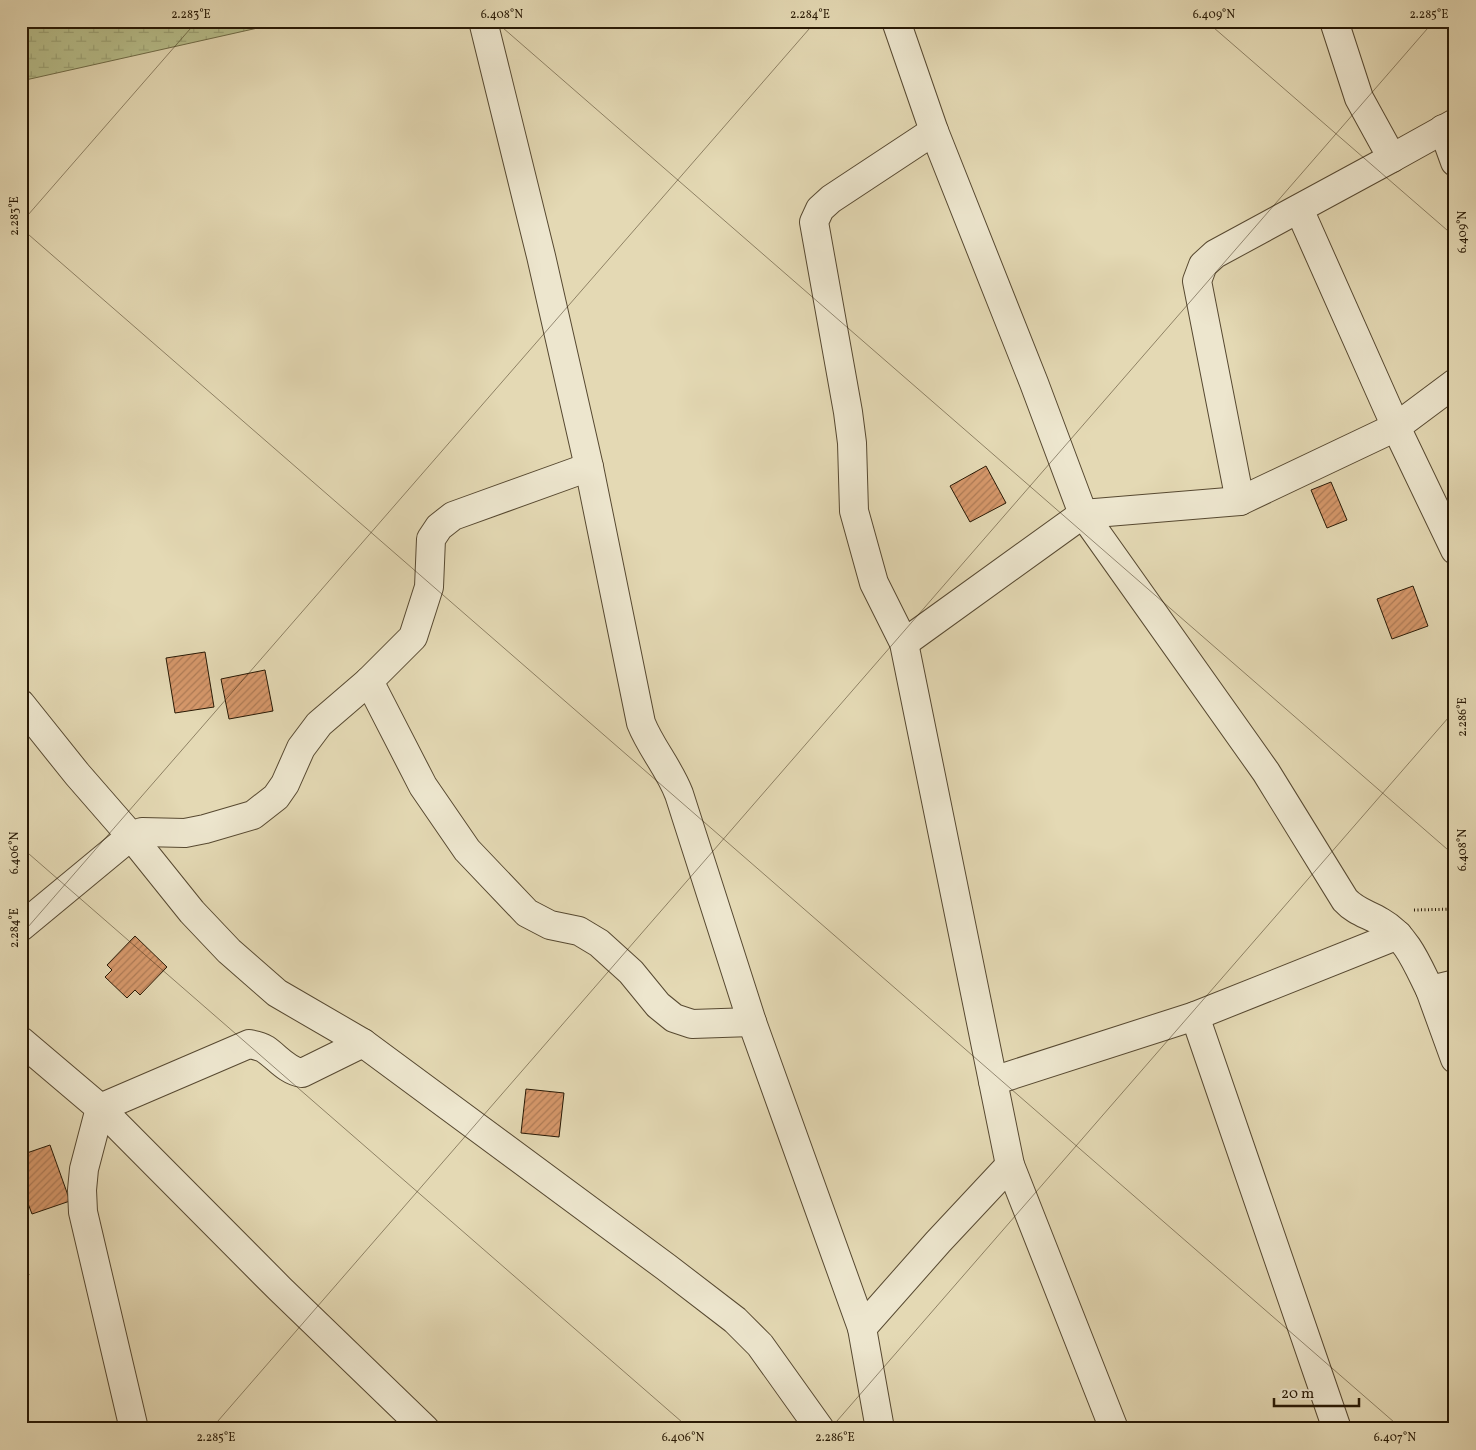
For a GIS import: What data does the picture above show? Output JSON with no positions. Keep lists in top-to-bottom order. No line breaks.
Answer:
{"scale_bar":"20 m","coordinates":["2.283°E","6.408°N","2.284°E","6.409°N","2.285°E","2.286°E","6.406°N","6.407°N"]}
